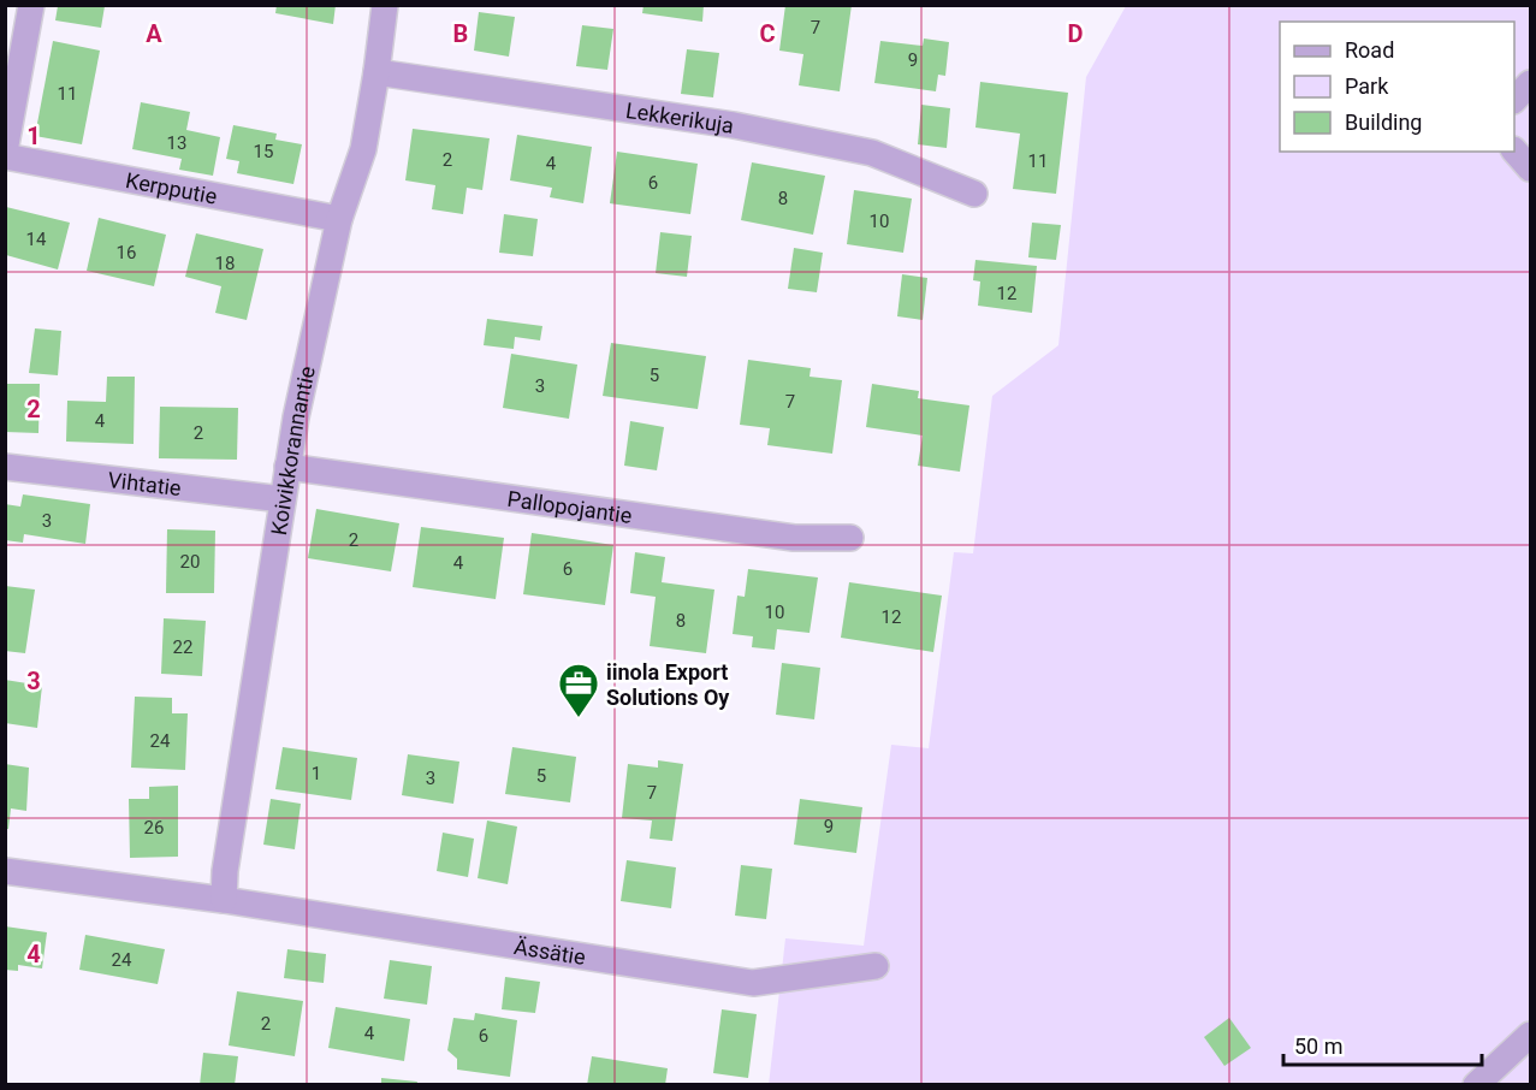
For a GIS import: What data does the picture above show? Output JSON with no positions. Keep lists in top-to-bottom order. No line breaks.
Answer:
{"streets":{"street":["Lekkerikuja","Kerpputie","Koivikkorannantie","Vihtatie","Pallopojantie","Ässätie"]},"crossings":[["Lekkerikuja","Koivikkorannantie"],["Kerpputie","Koivikkorannantie"],["Koivikkorannantie","Vihtatie"],["Koivikkorannantie","Pallopojantie"],["Koivikkorannantie","Ässätie"]],"places":{"office":["iinola Export Solutions Oy"]},"house_numbers":["7","9","11","13","15","2","11","4","6","8","10","14","16","18","12","5","3","7","4","2","3","2","20","4","6","10","12","8","22","24","1","5","3","7","9","26","24","2","4","6"],"legend":["Road","Park","Building"],"scale_bar":"50 m","grid":{"columns":["A","B","C","D"],"rows":["1","2","3","4"]}}
